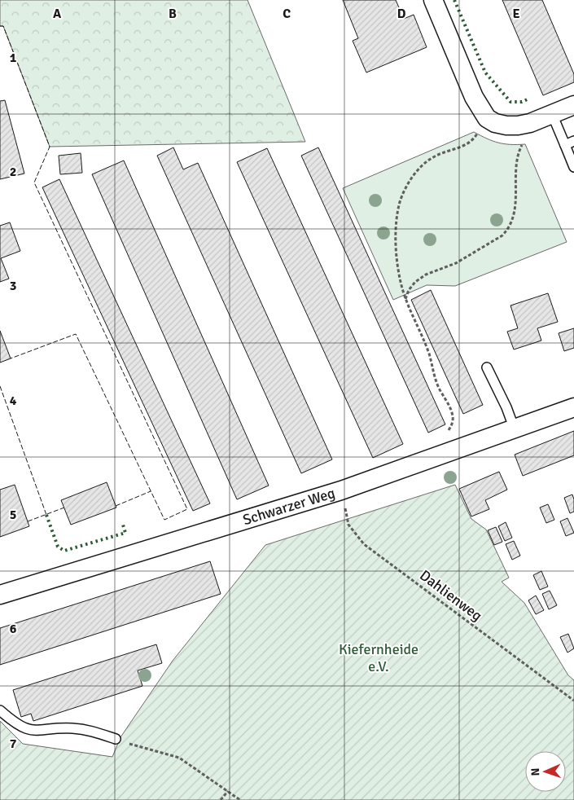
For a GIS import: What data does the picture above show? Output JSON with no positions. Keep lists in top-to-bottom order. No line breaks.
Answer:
{"streets":{"street":["Schwarzer Weg"],"path":["Dahlienweg"]},"crossings":[["Schwarzer Weg","Dahlienweg"]],"parks":["Kiefernheide e.V."],"north":"left","grid":{"columns":["A","B","C","D","E"],"rows":["1","2","3","4","5","6","7"]}}
